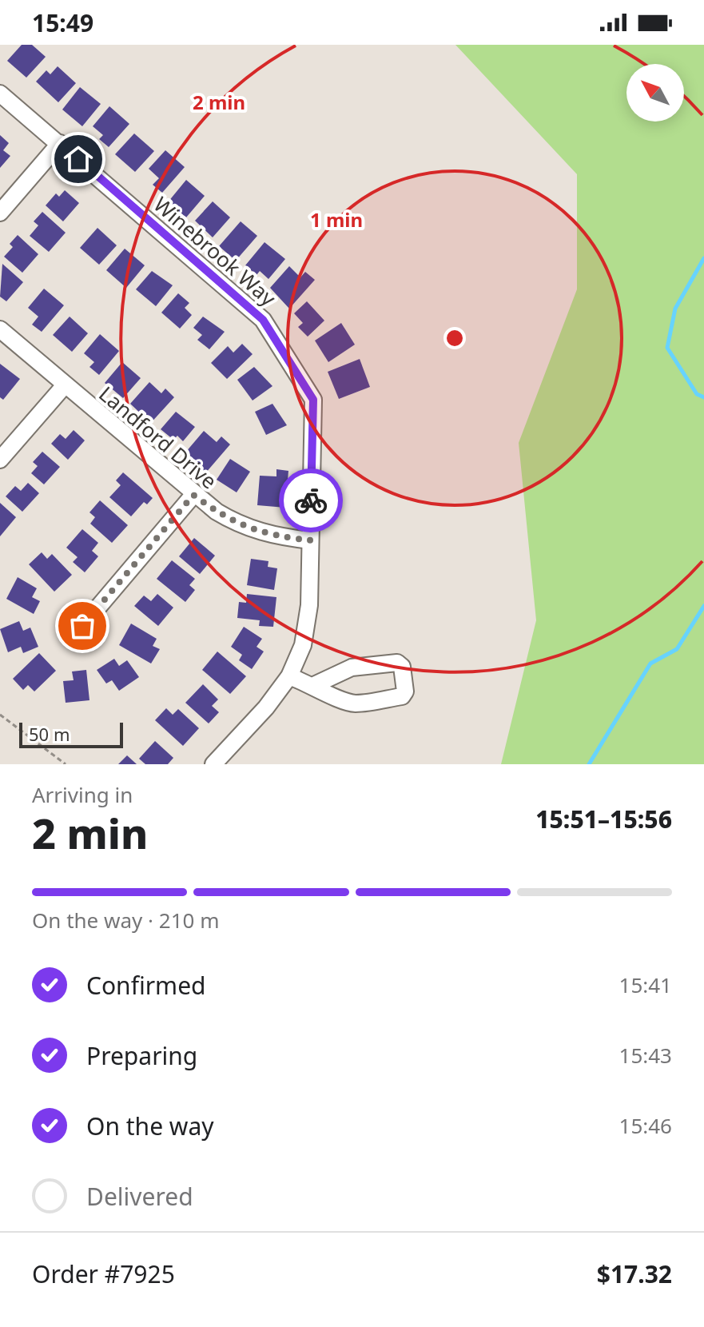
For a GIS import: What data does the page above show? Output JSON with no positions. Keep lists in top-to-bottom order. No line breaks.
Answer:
{"streets":{"street":["Winebrook Way","Landford Drive"]},"crossings":[["Winebrook Way","Landford Drive"]],"scale_bar":"50 m","north":"top left","page":{"status":"15:49","scale":"50 m","heading":["2 min","Arriving in","15:51–15:56"],"panel":["Order #7925","$17.32"],"bar":"On the way · 210 m","list":[["Confirmed","15:41"],["Preparing","15:43"],["On the way","15:46"],"Delivered"]},"rings":["2 min","1 min"]}
